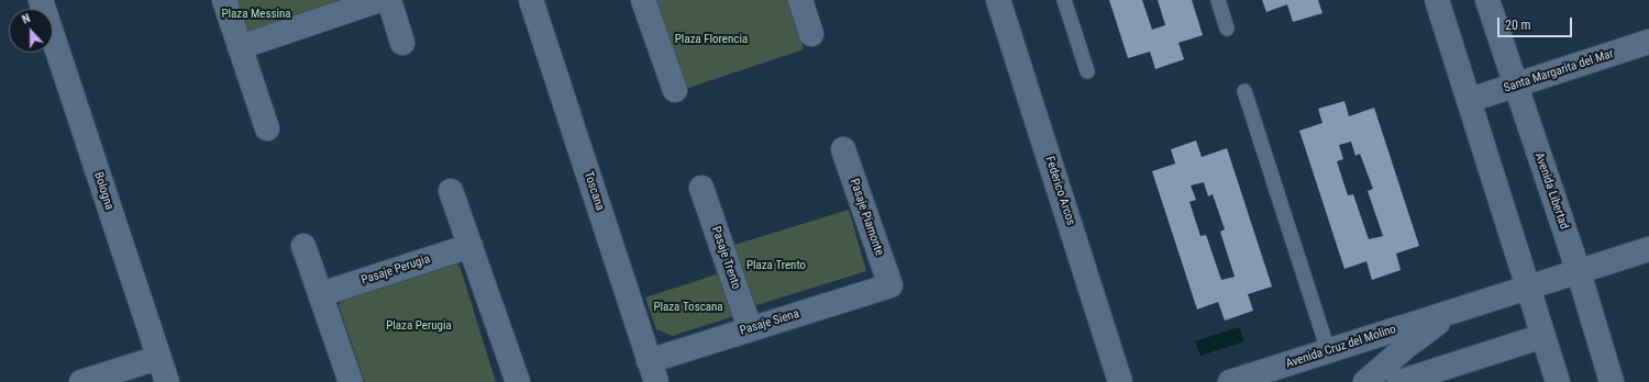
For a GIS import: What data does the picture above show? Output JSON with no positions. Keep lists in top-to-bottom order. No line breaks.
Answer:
{"streets":{"street":["Santa Margarita del Mar","Bologna","Toscana","Federico Arcos","Avenida Libertad","Pasaje Piamonte","Pasaje Trento","Pasaje Perugia","Pasaje Siena","Avenida Cruz del Molino"]},"crossings":[["Santa Margarita del Mar","Avenida Libertad"],["Toscana","Pasaje Siena"],["Avenida Libertad","Avenida Cruz del Molino"],["Pasaje Piamonte","Pasaje Siena"],["Pasaje Trento","Pasaje Siena"]],"parks":["Plaza Messina","Plaza Florencia","Plaza Trento","Plaza Toscana","Plaza Perugia"],"scale_bar":"20 m","north":"top"}
